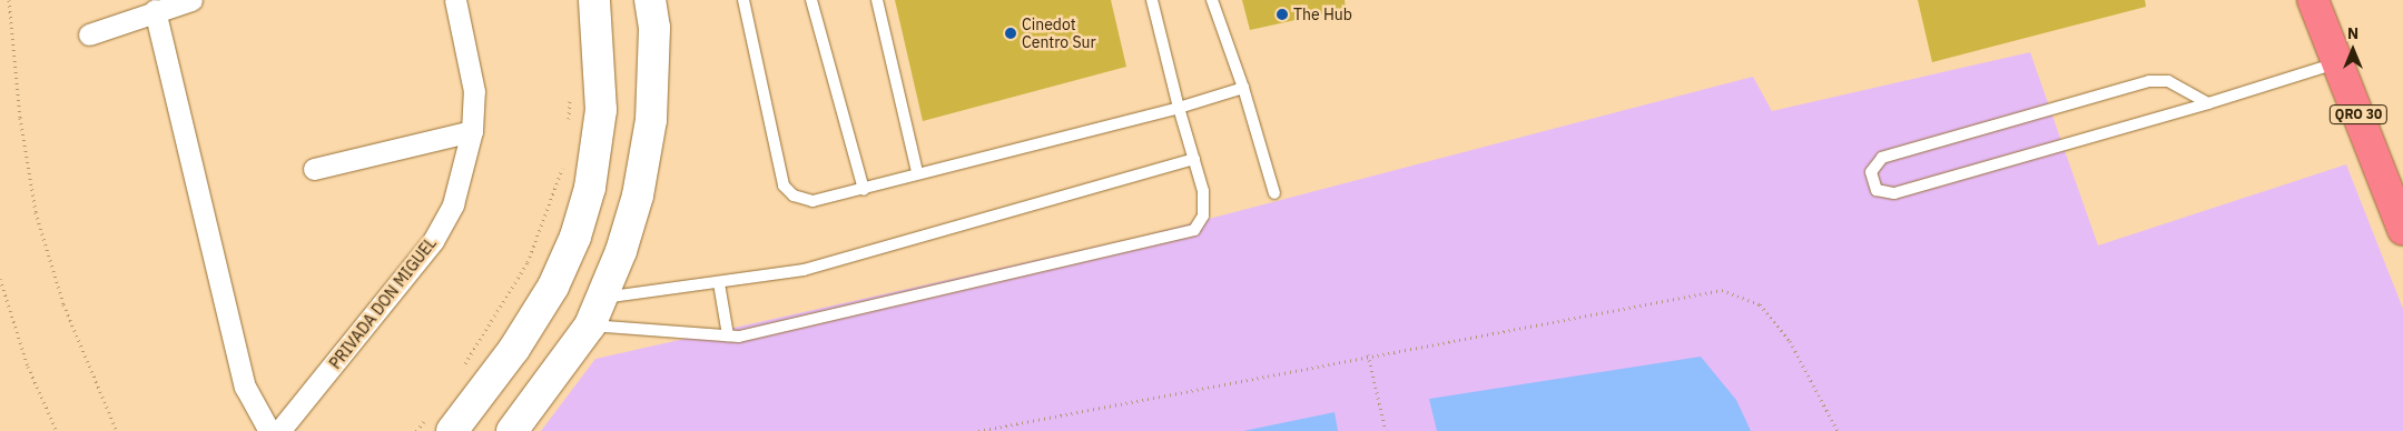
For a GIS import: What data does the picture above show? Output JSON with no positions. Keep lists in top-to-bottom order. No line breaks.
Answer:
{"streets":{"highway":["QRO 30"],"street":["PRIVADA DON MIGUEL"]},"places":["The Hub","Cinedot Centro Sur"],"north":"top"}
